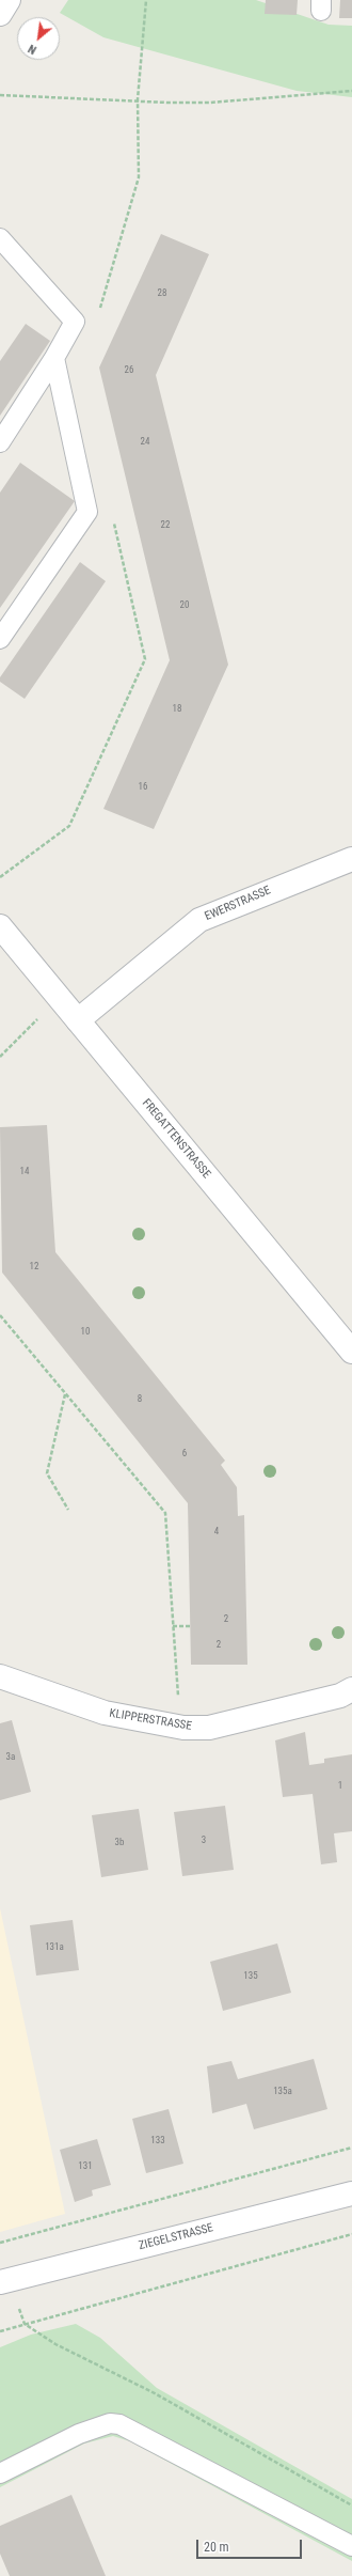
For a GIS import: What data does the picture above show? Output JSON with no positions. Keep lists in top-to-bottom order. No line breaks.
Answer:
{"streets":{"street":["EWERSTRASSE","FREGATTENSTRASSE","KLIPPERSTRASSE","ZIEGELSTRASSE"]},"crossings":[["EWERSTRASSE","FREGATTENSTRASSE"]],"house_numbers":["28","26","24","22","20","18","16","14","12","10","8","6","4","2","2","3a","1","3","3b","131a","135","135a","133","131"],"scale_bar":"20 m","north":"bottom left"}
